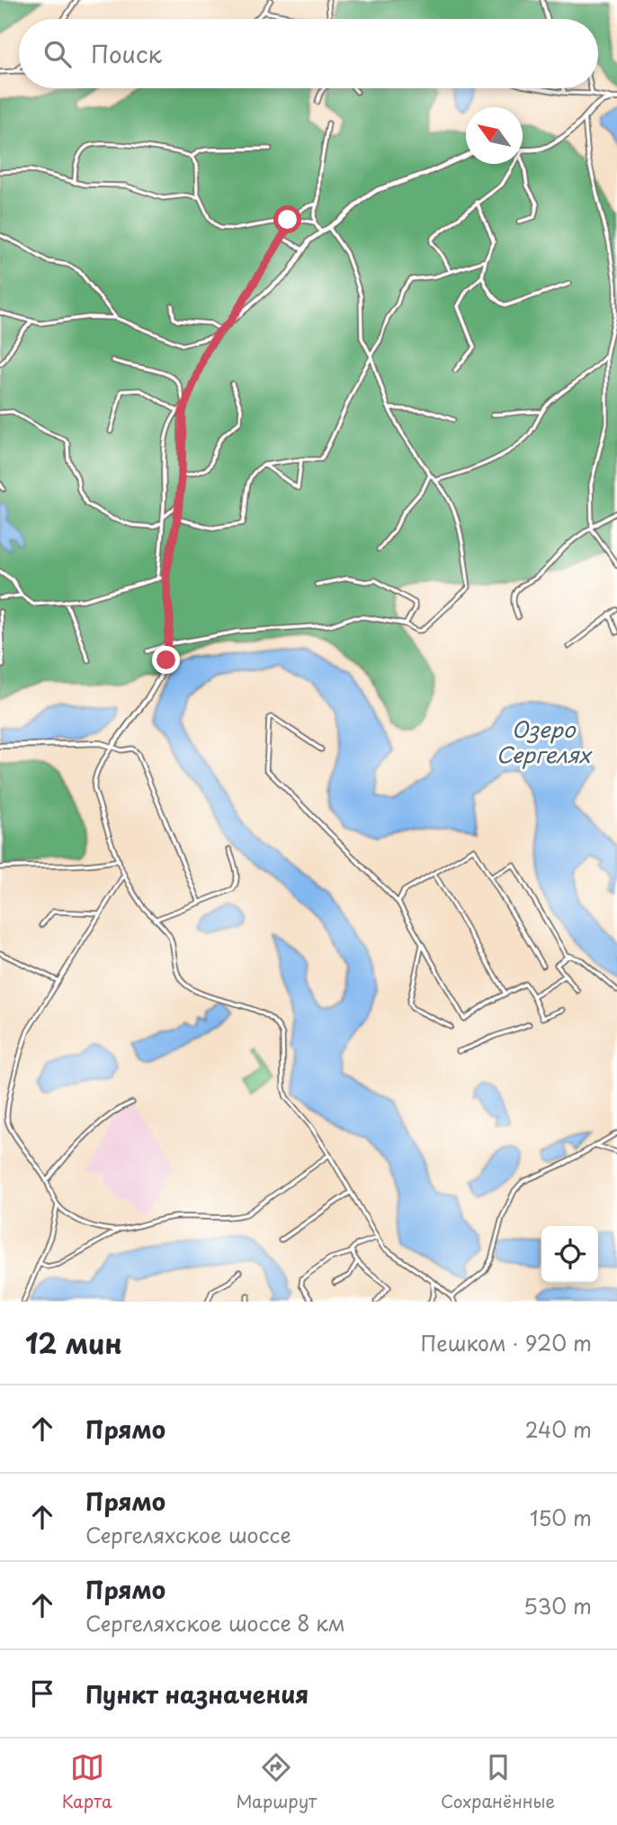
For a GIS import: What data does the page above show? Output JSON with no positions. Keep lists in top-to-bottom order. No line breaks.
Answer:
{"water":["Озеро Сергелях"],"north":"top left","page":{"search":"Поиск","heading":["12 мин","Пешком · 920 m"],"list":[["Прямо","240 m"],["Прямо","Сергеляхское шоссе","150 m"],["Прямо","Сергеляхское шоссе 8 км","530 m"],"Пункт назначения"],"nav":["Карта","Маршрут","Сохранённые"]}}
